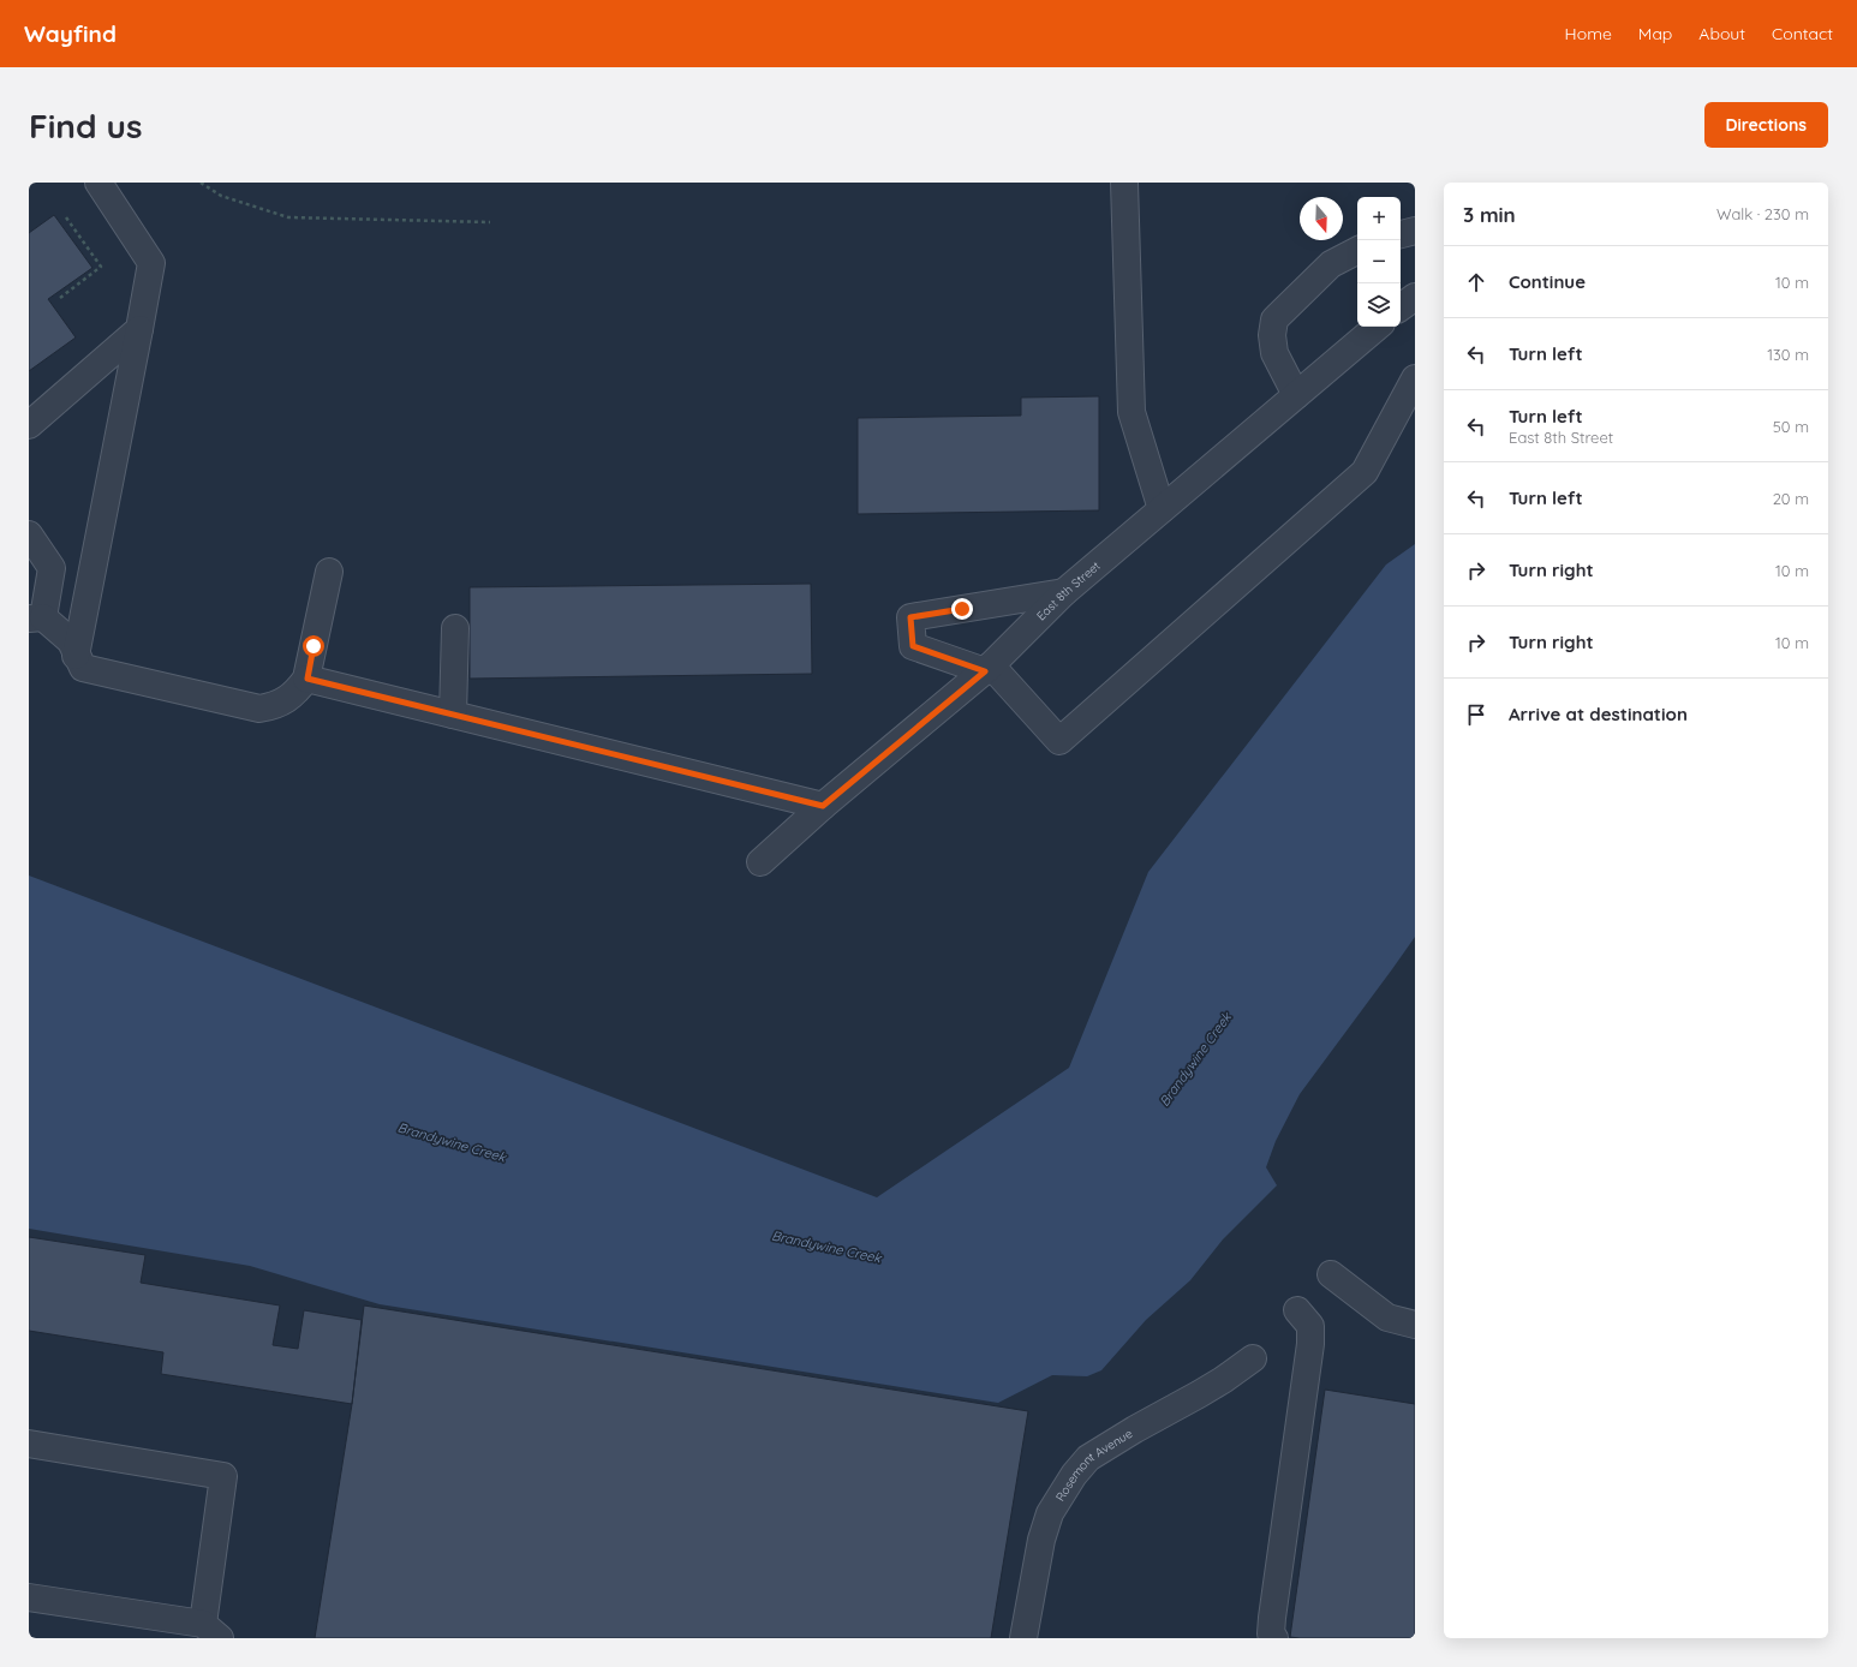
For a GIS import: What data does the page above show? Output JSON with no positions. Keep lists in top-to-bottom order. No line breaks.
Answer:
{"streets":{"street":["East 8th Street","Rosemont Avenue"]},"water":["Brandywine Creek"],"north":"bottom","page":{"header":"Wayfind","nav":["Home","Map","About","Contact"],"buttons":"Directions","title":"Find us","heading":["3 min","Walk · 230 m"],"map_buttons":["+","−"],"list":[["Continue","10 m"],["Turn left","130 m"],["Turn left","East 8th Street","50 m"],["Turn left","20 m"],["Turn right","10 m"],["Turn right","10 m"],"Arrive at destination"]}}
